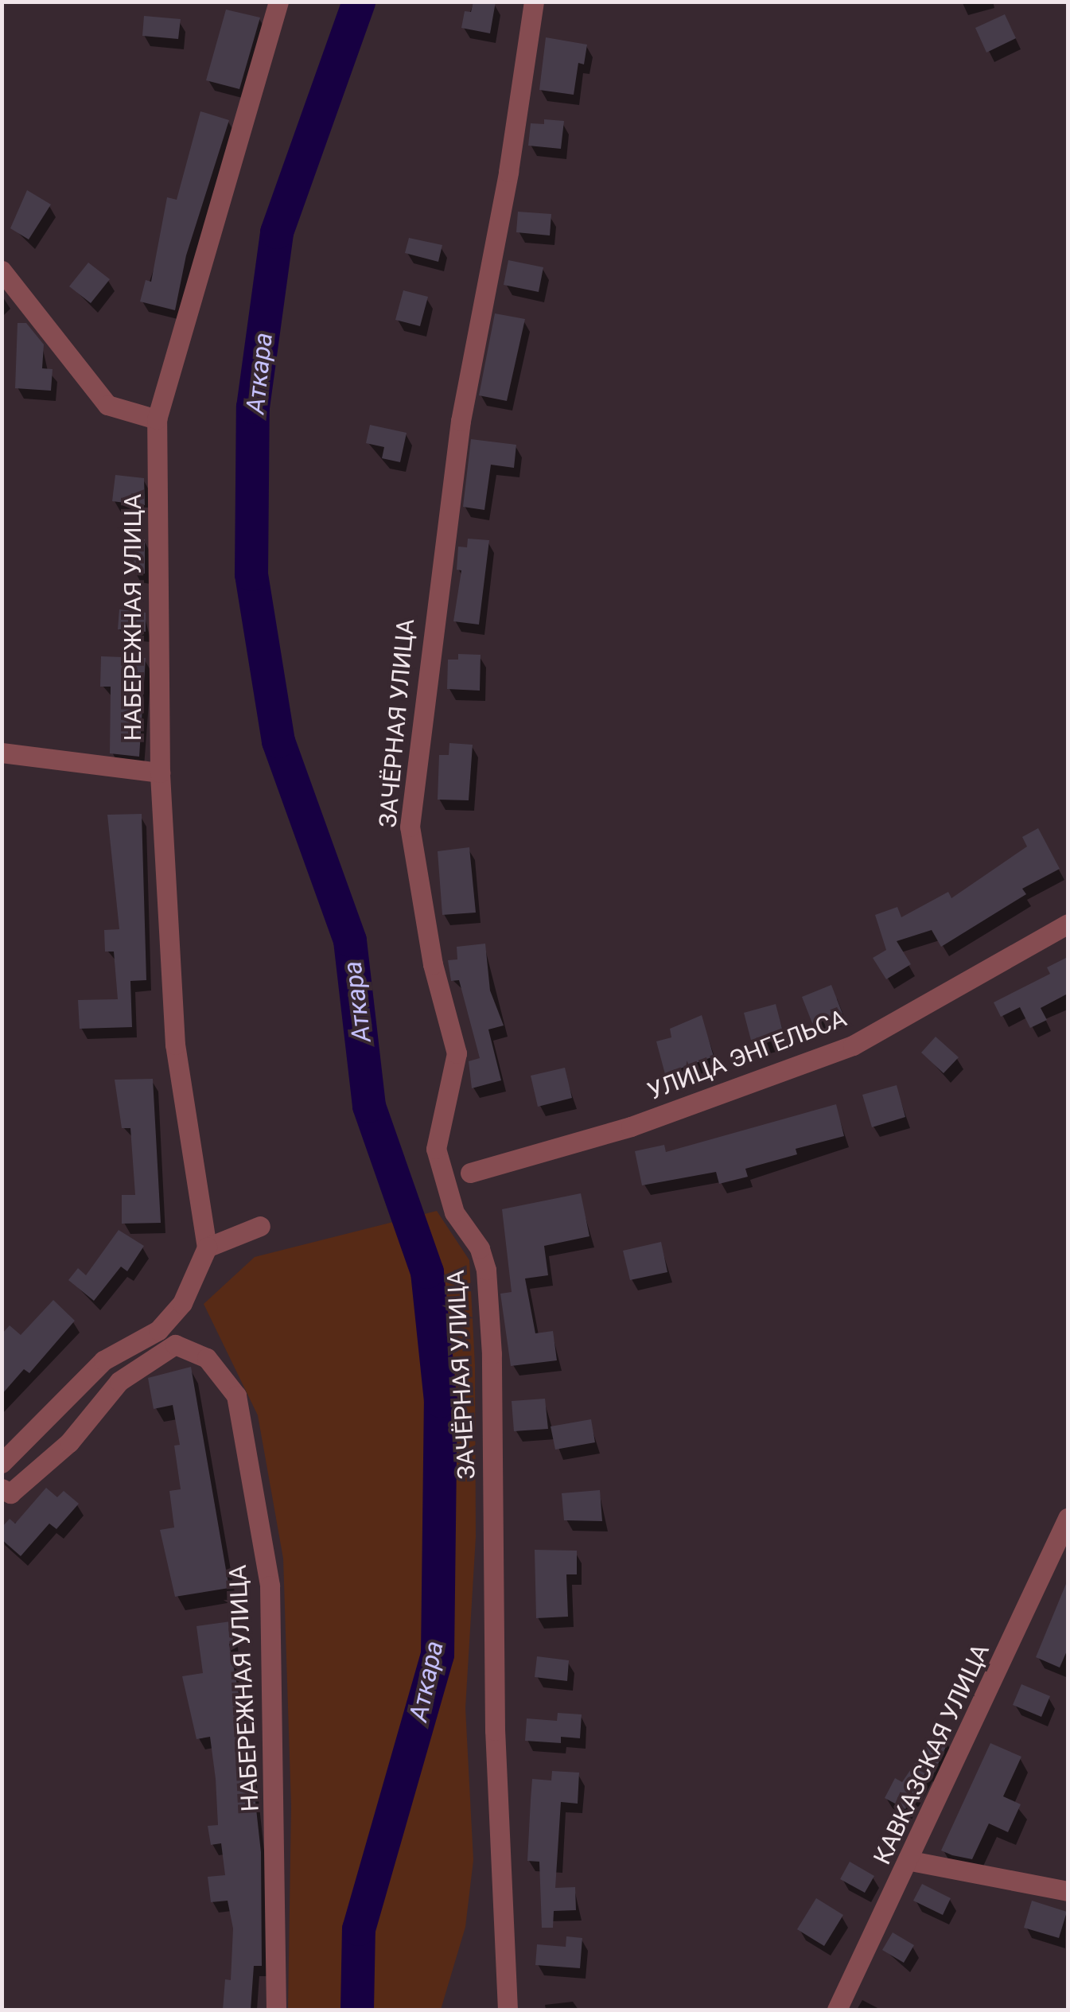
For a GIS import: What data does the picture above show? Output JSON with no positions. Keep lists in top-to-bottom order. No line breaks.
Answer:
{"streets":{"street":["НАБЕРЕЖНАЯ УЛИЦА","ЗАЧЁРНАЯ УЛИЦА","УЛИЦА ЭНГЕЛЬСА","КАВКАЗСКАЯ УЛИЦА"]},"water":["Аткара"]}
